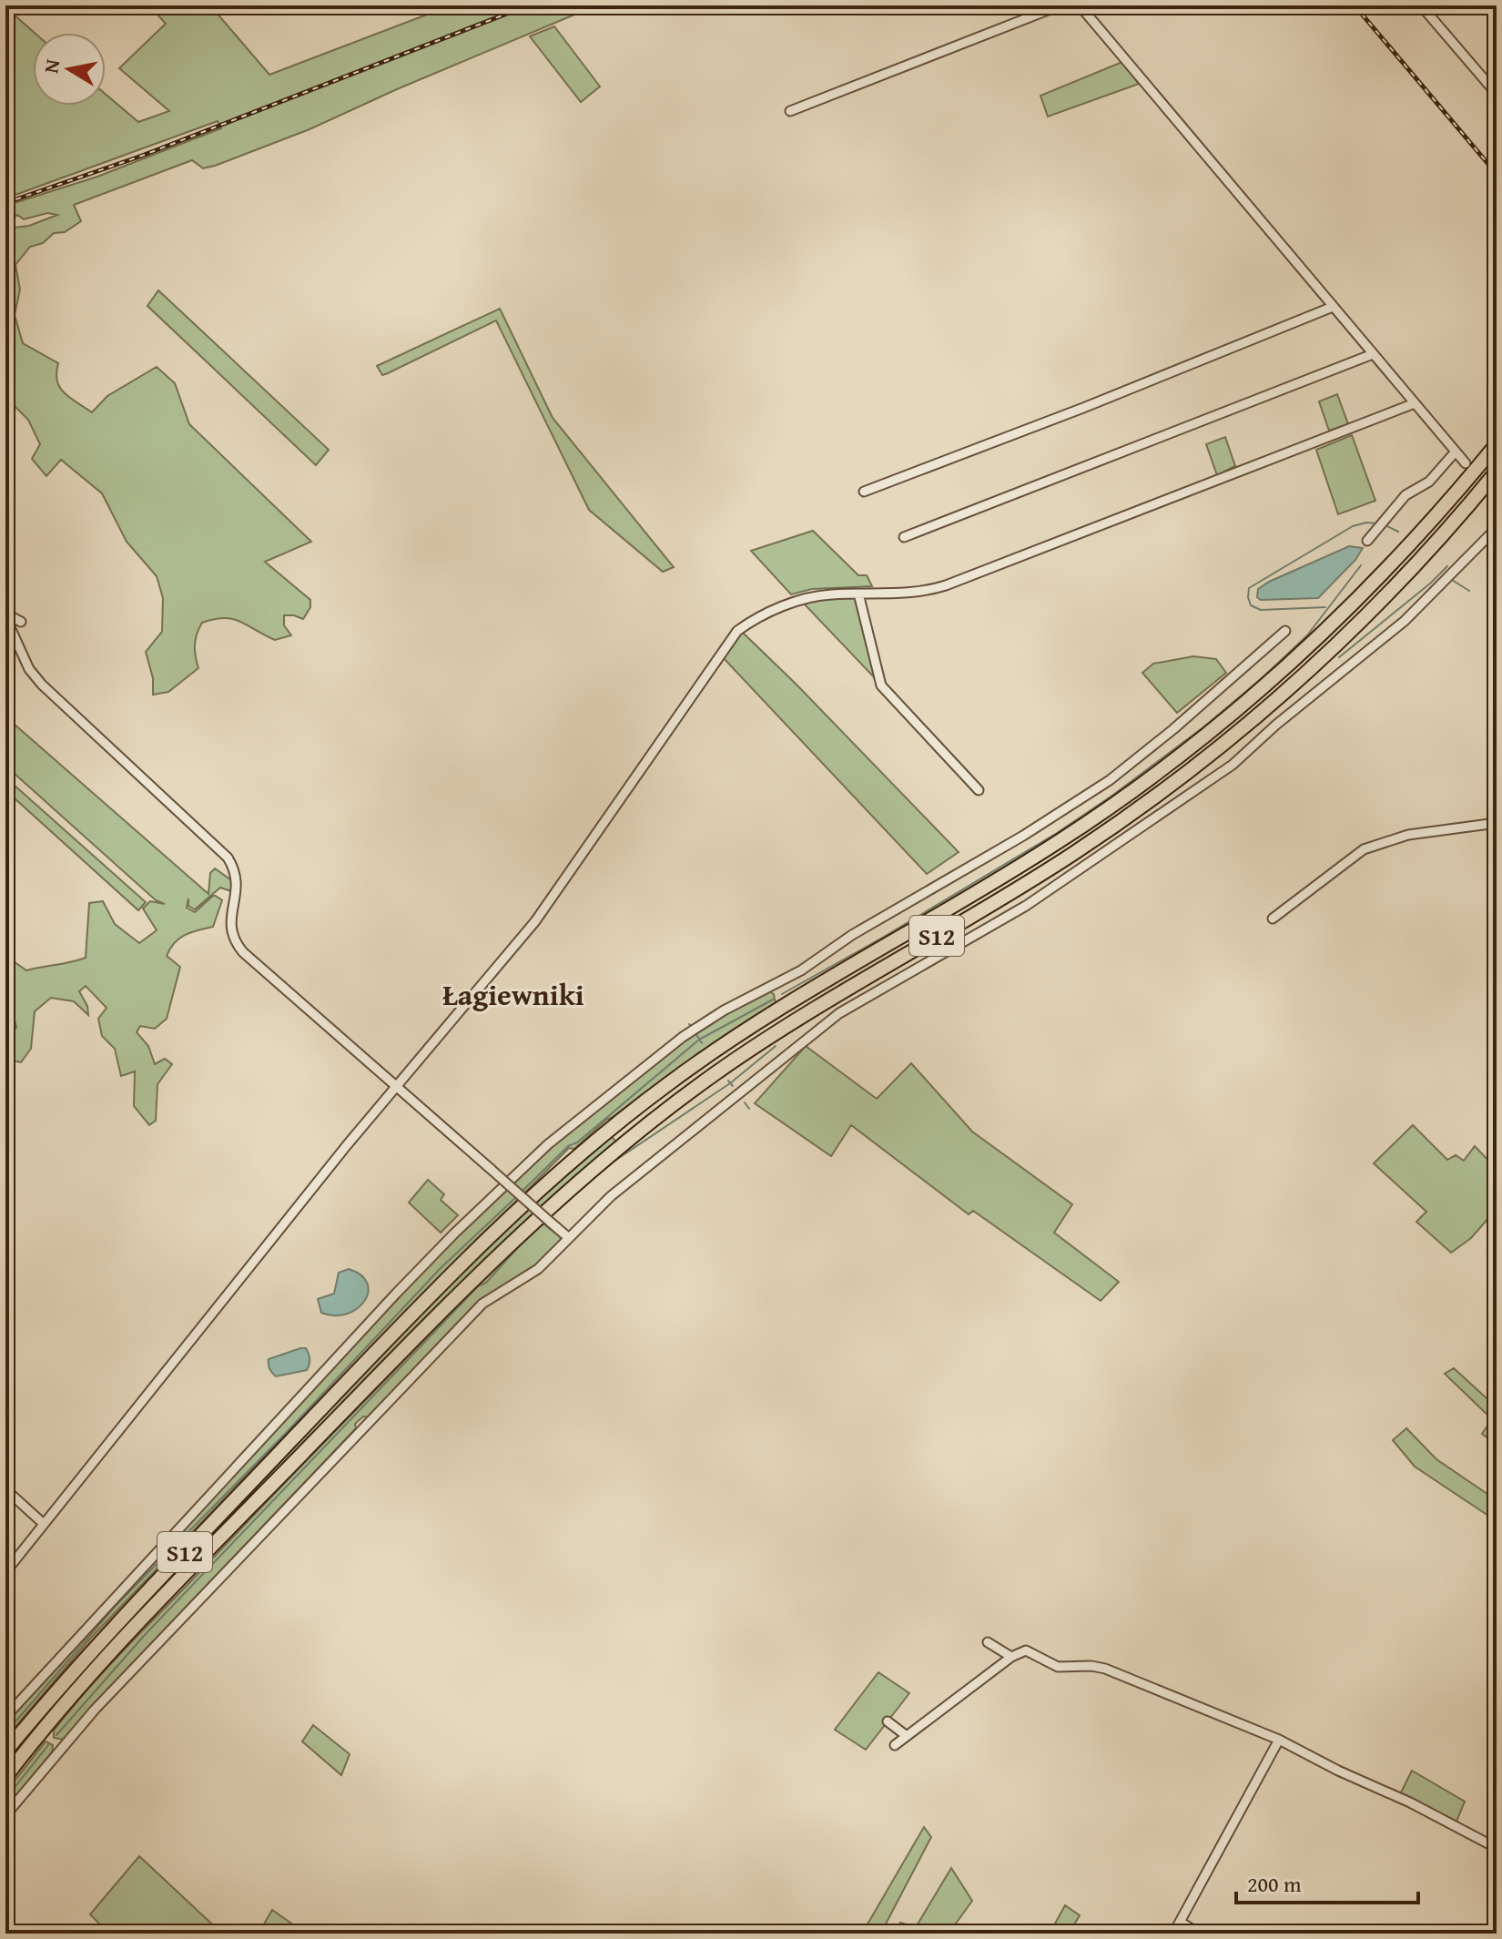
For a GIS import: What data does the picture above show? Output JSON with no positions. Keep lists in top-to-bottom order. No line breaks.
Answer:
{"streets":{"highway":["S12"]},"districts":["Łagiewniki"],"scale_bar":"200 m","north":"left"}
